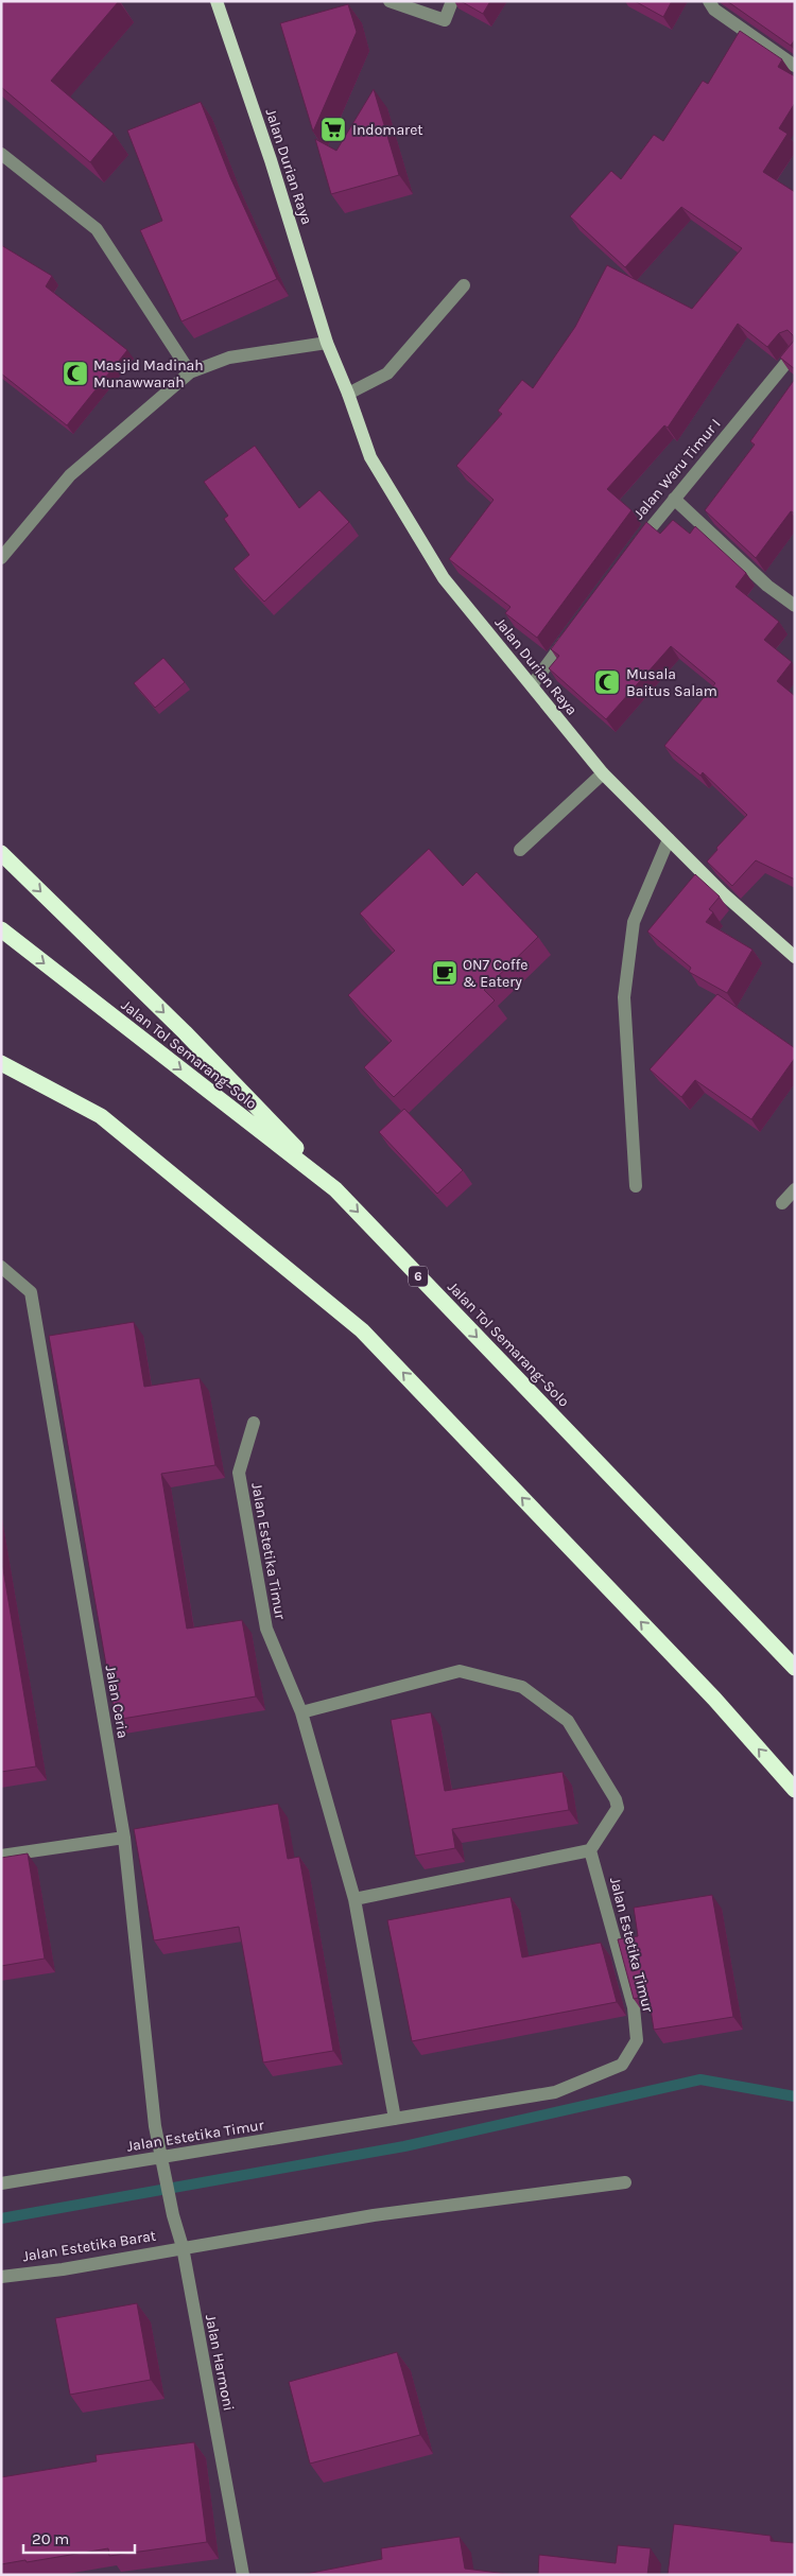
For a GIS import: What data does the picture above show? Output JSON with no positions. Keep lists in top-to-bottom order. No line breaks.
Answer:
{"streets":{"highway":["Jalan Tol Semarang–Solo","6"],"main road":["Jalan Durian Raya"],"street":["Jalan Waru Timur I","Jalan Estetika Timur","Jalan Ceria","Jalan Estetika Barat","Jalan Harmoni"]},"crossings":[["Jalan Estetika Timur","Jalan Ceria"],["Jalan Estetika Timur","Jalan Harmoni"],["Jalan Ceria","Jalan Harmoni"],["Jalan Estetika Barat","Jalan Harmoni"]],"places":{"supermarket":["Indomaret"],"mosque":["Masjid Madinah Munawwarah","Musala Baitus Salam"],"cafe":["ON7 Coffe & Eatery"]},"scale_bar":"20 m"}
